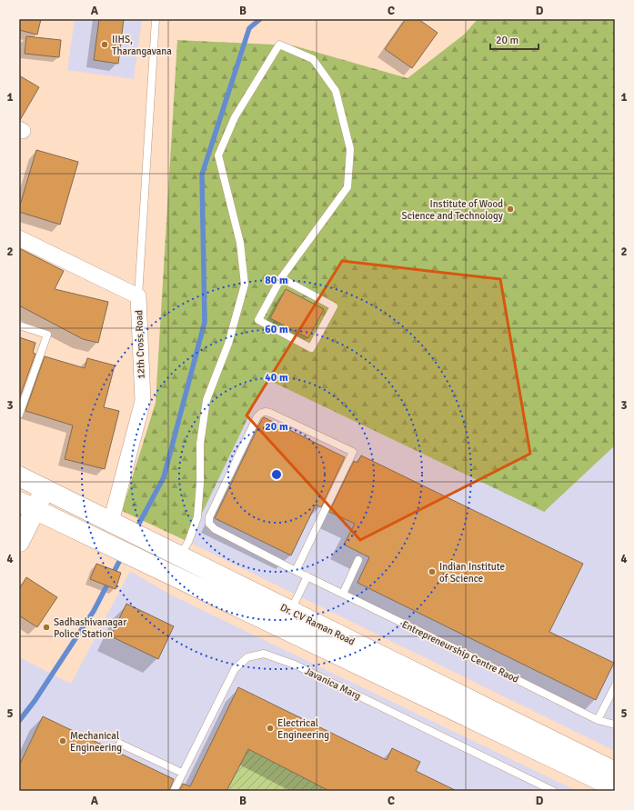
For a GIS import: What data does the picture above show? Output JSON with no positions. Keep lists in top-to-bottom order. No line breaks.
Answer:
{"streets":{"main road":["Dr. CV Raman Road"],"street":["12th Cross Road"],"lane":["Entrepreneurship Centre Raod","Javanica Marg"]},"crossings":[["12th Cross Road","Dr. CV Raman Road"]],"places":["IIHS, Tharangavana","Institute of Wood Science and Technology","Indian Institute of Science","Sadhashivanagar Police Station","Electrical Engineering","Mechanical Engineering"],"scale_bar":"20 m","grid":{"columns":["A","B","C","D"],"rows":["1","2","3","4","5"]},"rings":["80 m","60 m","40 m","20 m"]}
